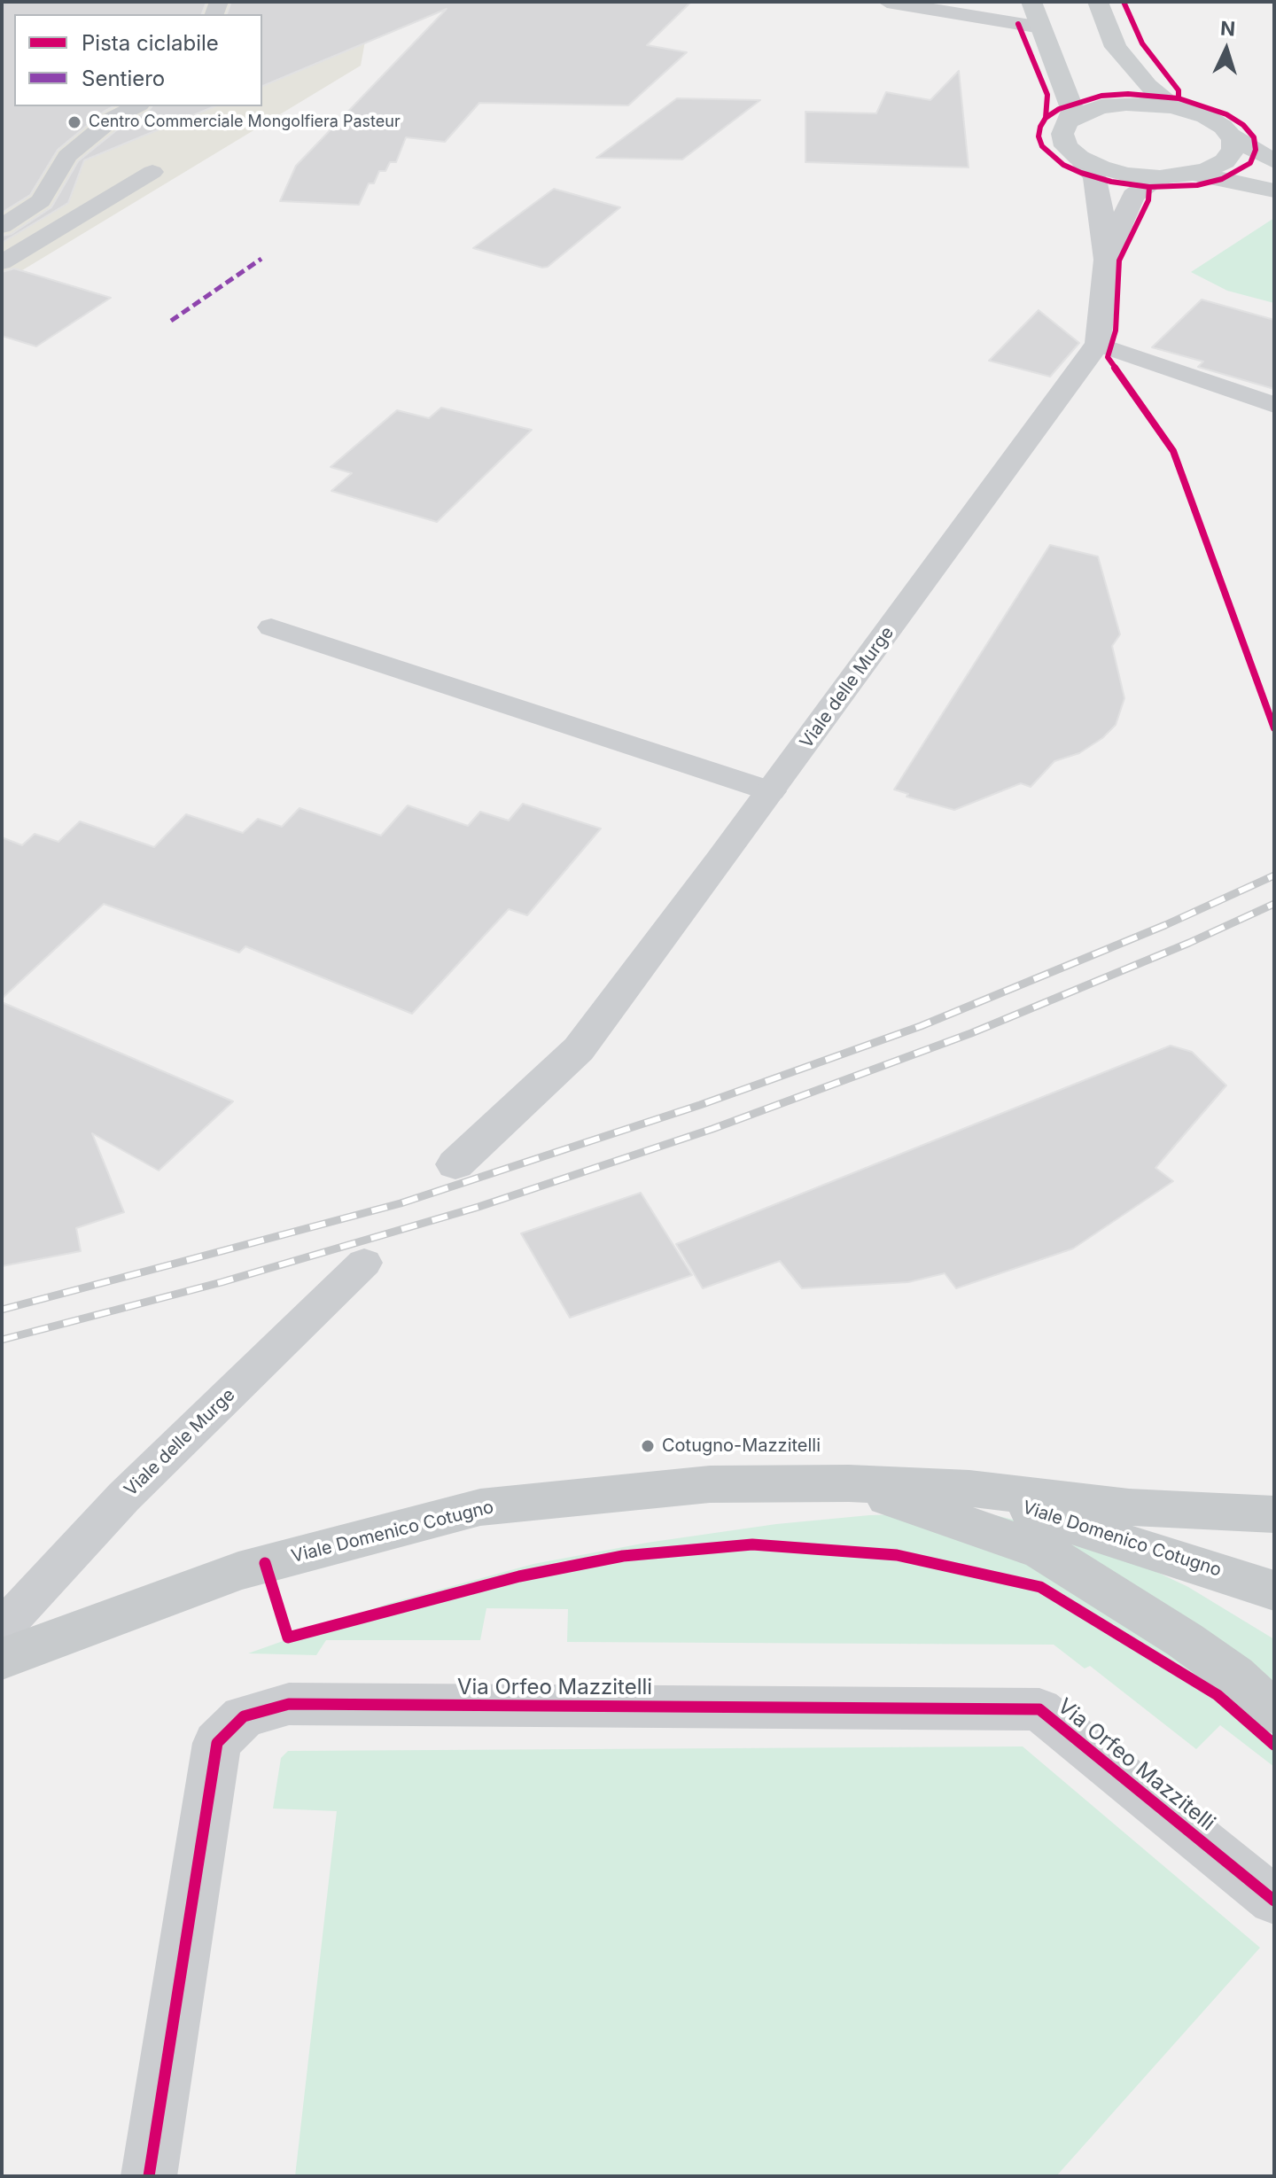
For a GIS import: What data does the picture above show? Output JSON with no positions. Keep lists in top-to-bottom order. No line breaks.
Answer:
{"streets":{"main road":["Viale Domenico Cotugno"],"street":["Viale delle Murge","Via Orfeo Mazzitelli"]},"places":["Centro Commerciale Mongolfiera Pasteur","Cotugno-Mazzitelli"],"legend":["Pista ciclabile","Sentiero"],"north":"top"}
